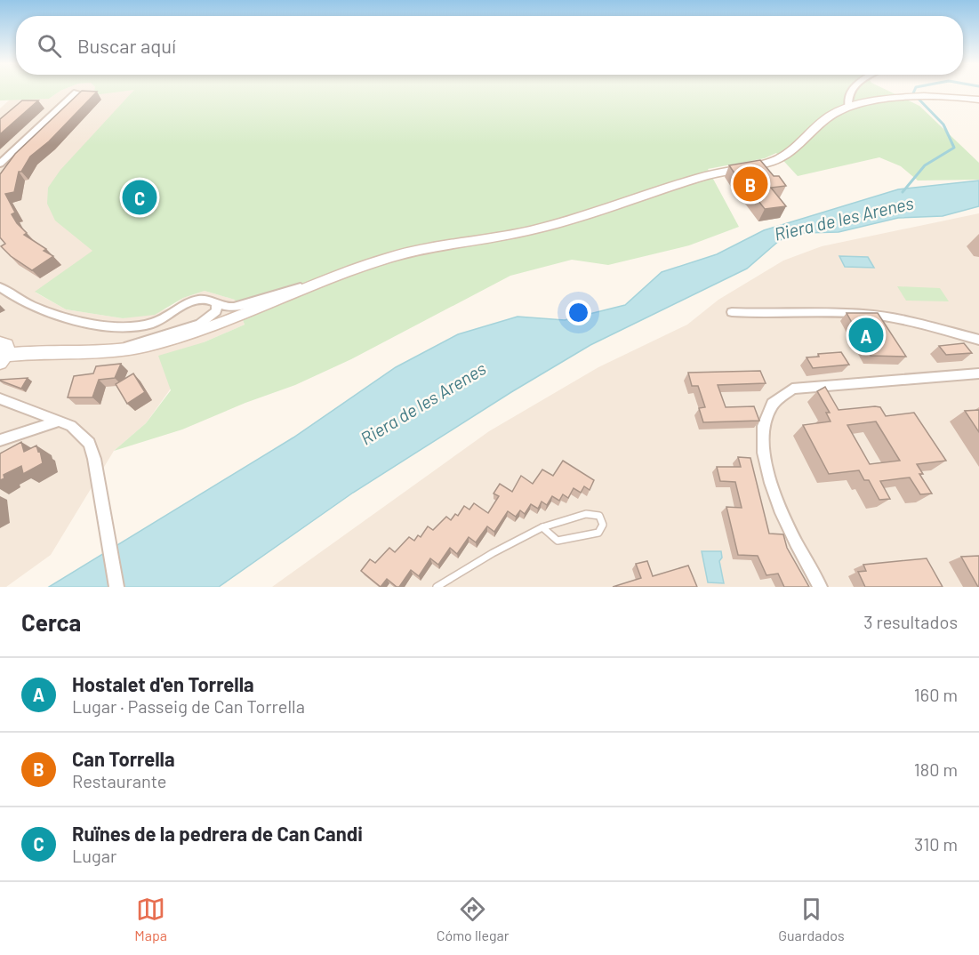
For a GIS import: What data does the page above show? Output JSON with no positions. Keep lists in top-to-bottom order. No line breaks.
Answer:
{"water":["Riera de les Arenes"],"page":{"search":"Buscar aquí","pins":["B","C","A"],"heading":["Cerca","3 resultados"],"list":[{"mark":"A","name":"Hostalet d'en Torrella","note":"Lugar · Passeig de Can Torrella","value":"160 m"},{"mark":"B","name":"Can Torrella","note":"Restaurante","value":"180 m"},{"mark":"C","name":"Ruïnes de la pedrera de Can Candi","note":"Lugar","value":"310 m"}],"nav":["Mapa","Cómo llegar","Guardados"]}}
